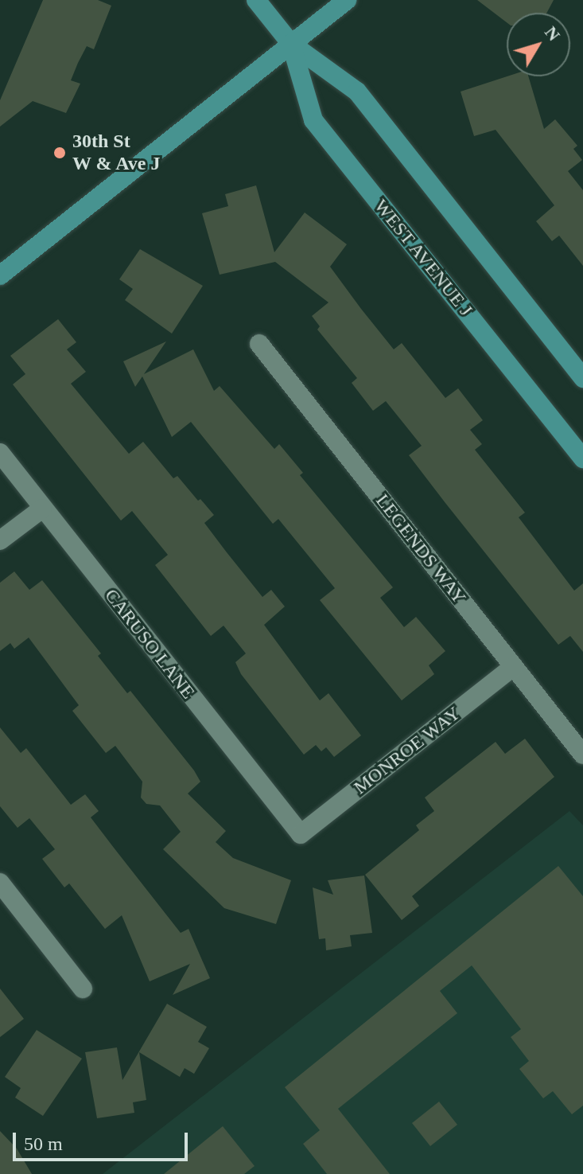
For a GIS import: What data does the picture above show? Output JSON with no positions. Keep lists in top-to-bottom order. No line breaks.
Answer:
{"streets":{"main road":["WEST AVENUE J"],"street":["LEGENDS WAY","CARUSO LANE","MONROE WAY"]},"crossings":[["LEGENDS WAY","MONROE WAY"],["CARUSO LANE","MONROE WAY"]],"places":["30th St W & Ave J"],"scale_bar":"50 m","north":"top right"}
